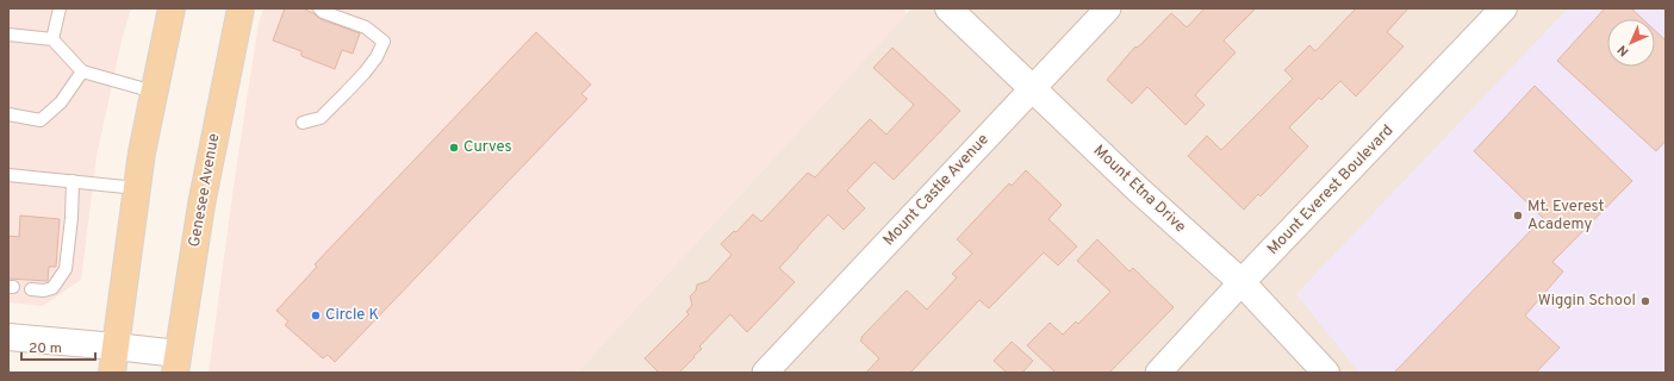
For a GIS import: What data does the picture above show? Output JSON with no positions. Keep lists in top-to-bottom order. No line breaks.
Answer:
{"streets":{"main road":["Genesee Avenue"],"street":["Mount Etna Drive","Mount Castle Avenue","Mount Everest Boulevard"]},"crossings":[["Mount Etna Drive","Mount Castle Avenue"],["Mount Etna Drive","Mount Everest Boulevard"]],"places":["Curves","Mt. Everest Academy","Wiggin School","Circle K"],"scale_bar":"20 m","north":"bottom left"}
